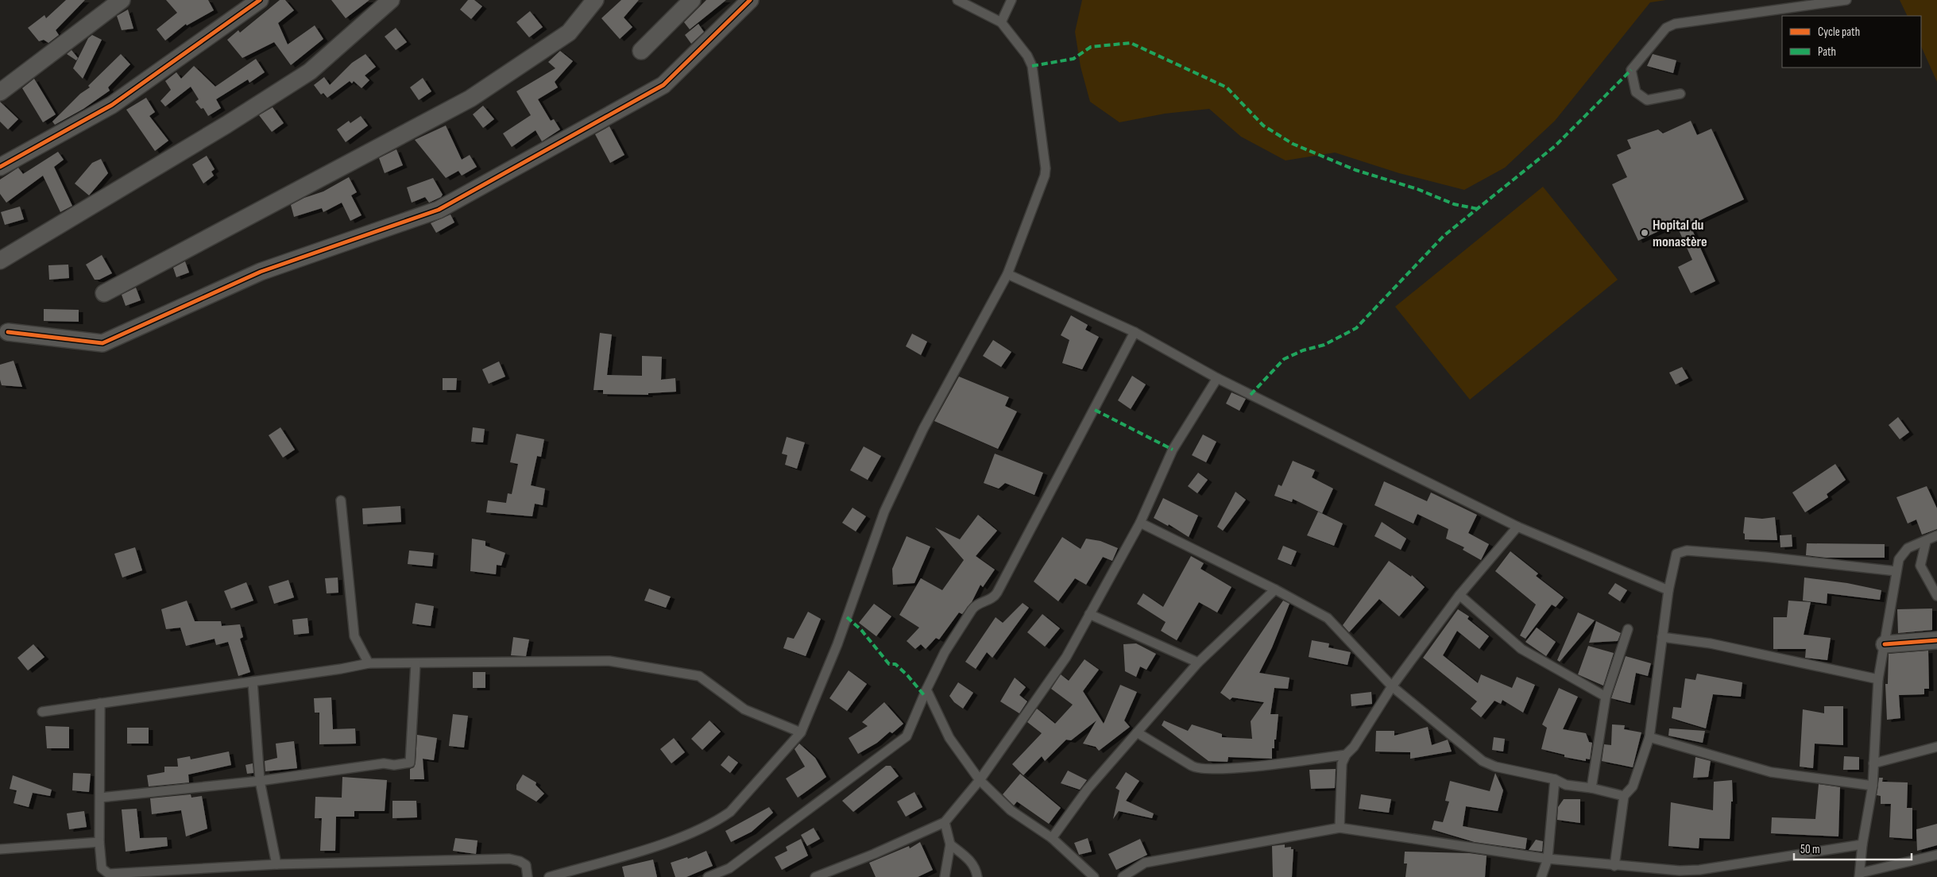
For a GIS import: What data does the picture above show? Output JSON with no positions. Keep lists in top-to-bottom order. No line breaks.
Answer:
{"places":["Hopital du monastère"],"legend":["Cycle path","Path"],"scale_bar":"50 m"}
